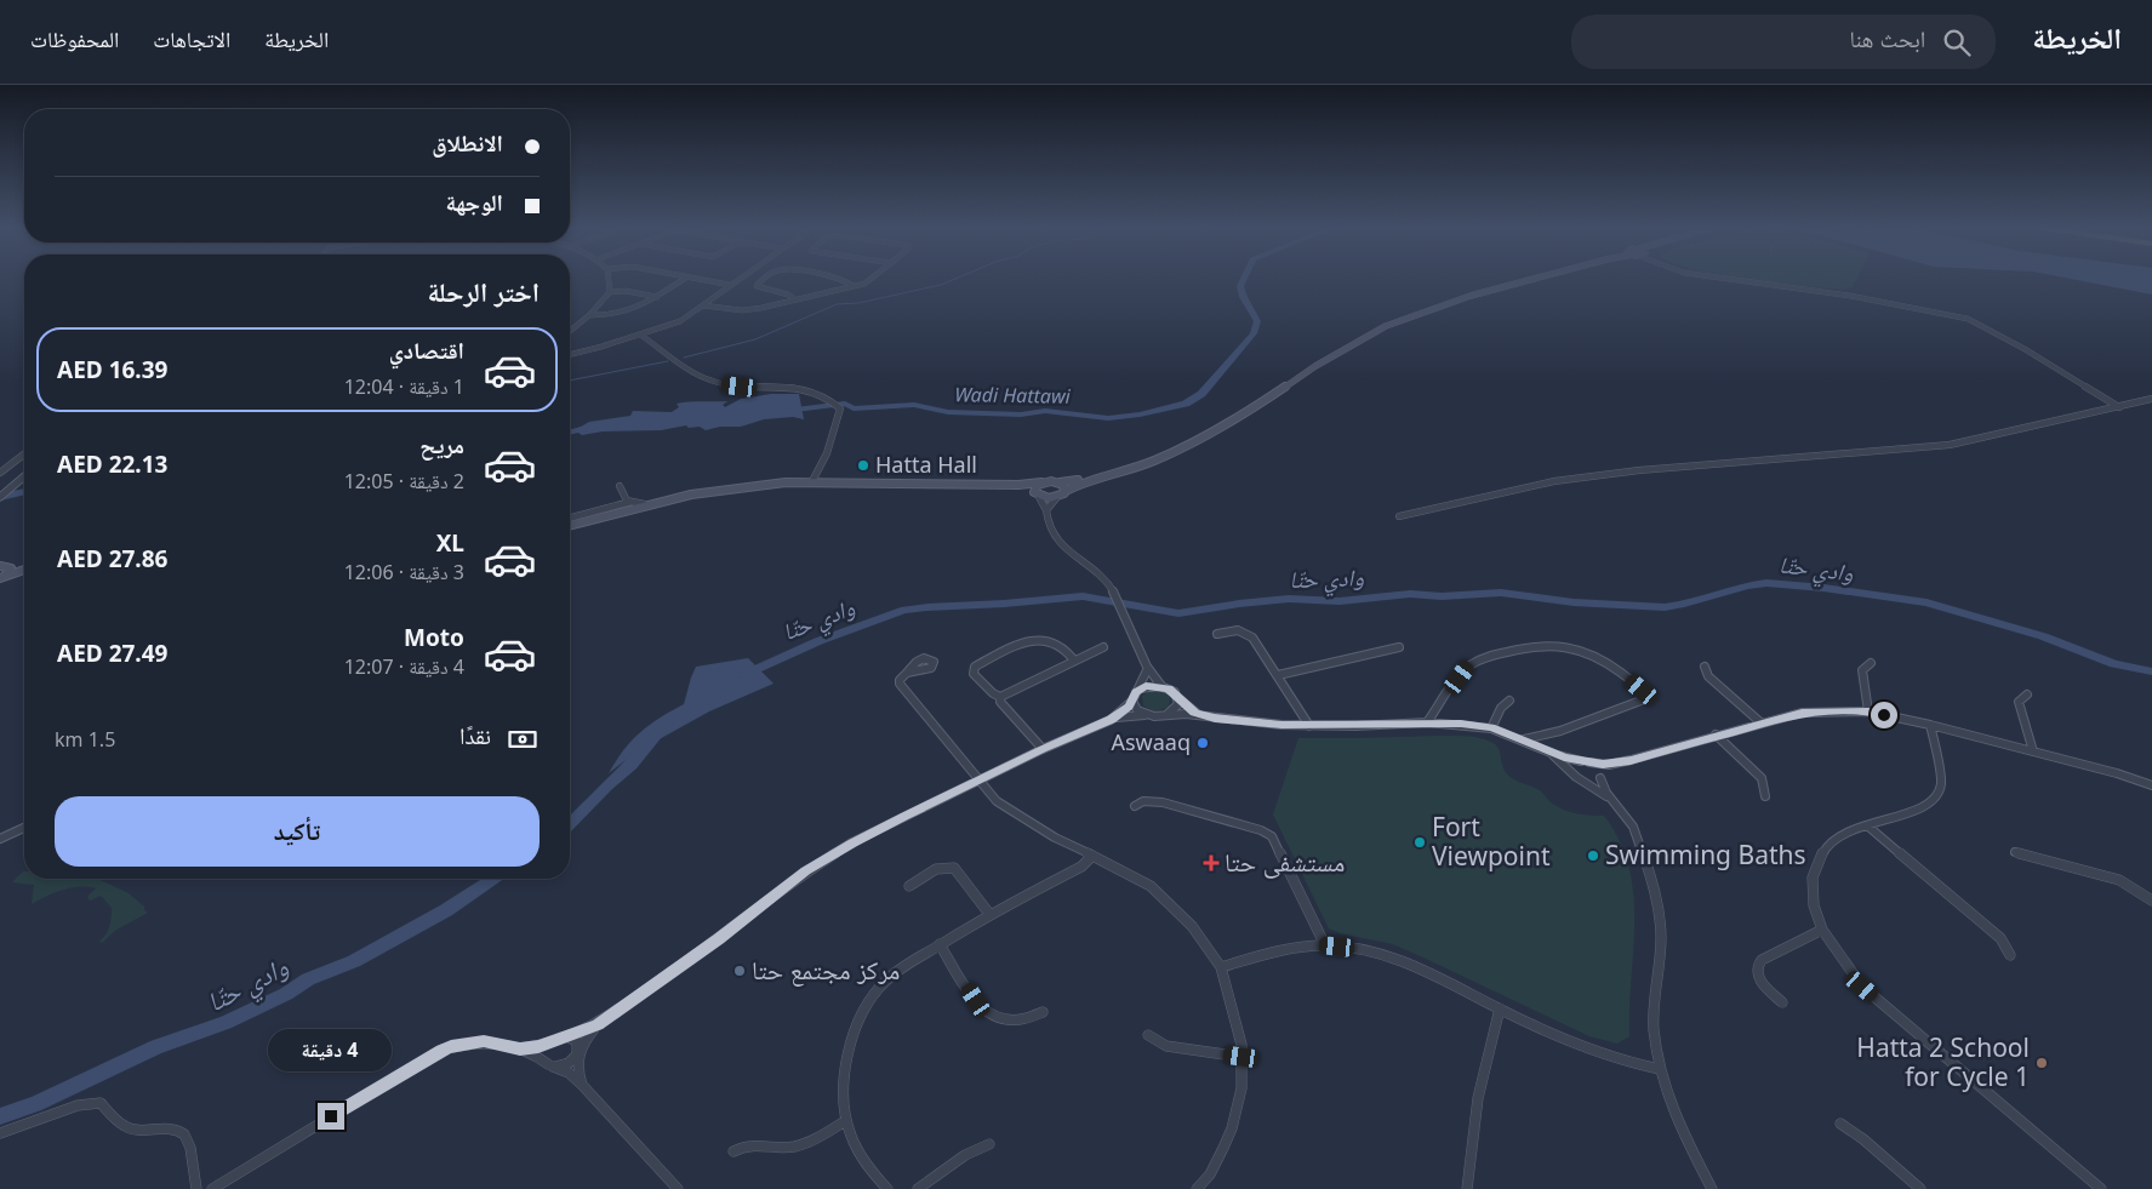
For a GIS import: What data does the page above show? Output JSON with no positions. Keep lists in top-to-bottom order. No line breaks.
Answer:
{"water":["Wadi Hattawi","وادي حتّا"],"places":{"other":["Hatta Hall","Aswaaq","Fort Viewpoint","Swimming Baths","مركز مجتمع حتا","Hatta 2 School for Cycle 1"],"health":["مستشفى حتا"]},"page":{"header":"الخريطة","search":"ابحث هنا","nav":["الخريطة","الاتجاهات","المحفوظات"],"banner":["الانطلاق","الوجهة"],"heading":"اختر الرحلة","list":[{"name":"اقتصادي","note":"1 دقيقة · 12:04","value":"AED 16.39"},{"name":"مريح","note":"2 دقيقة · 12:05","value":"AED 22.13"},{"name":"XL","note":"3 دقيقة · 12:06","value":"AED 27.86"},{"name":"Moto","note":"4 دقيقة · 12:07","value":"AED 27.49"}],"pay":["نقدًا","1.5 km"],"buttons":"تأكيد","bubble":"4 دقيقة"}}
